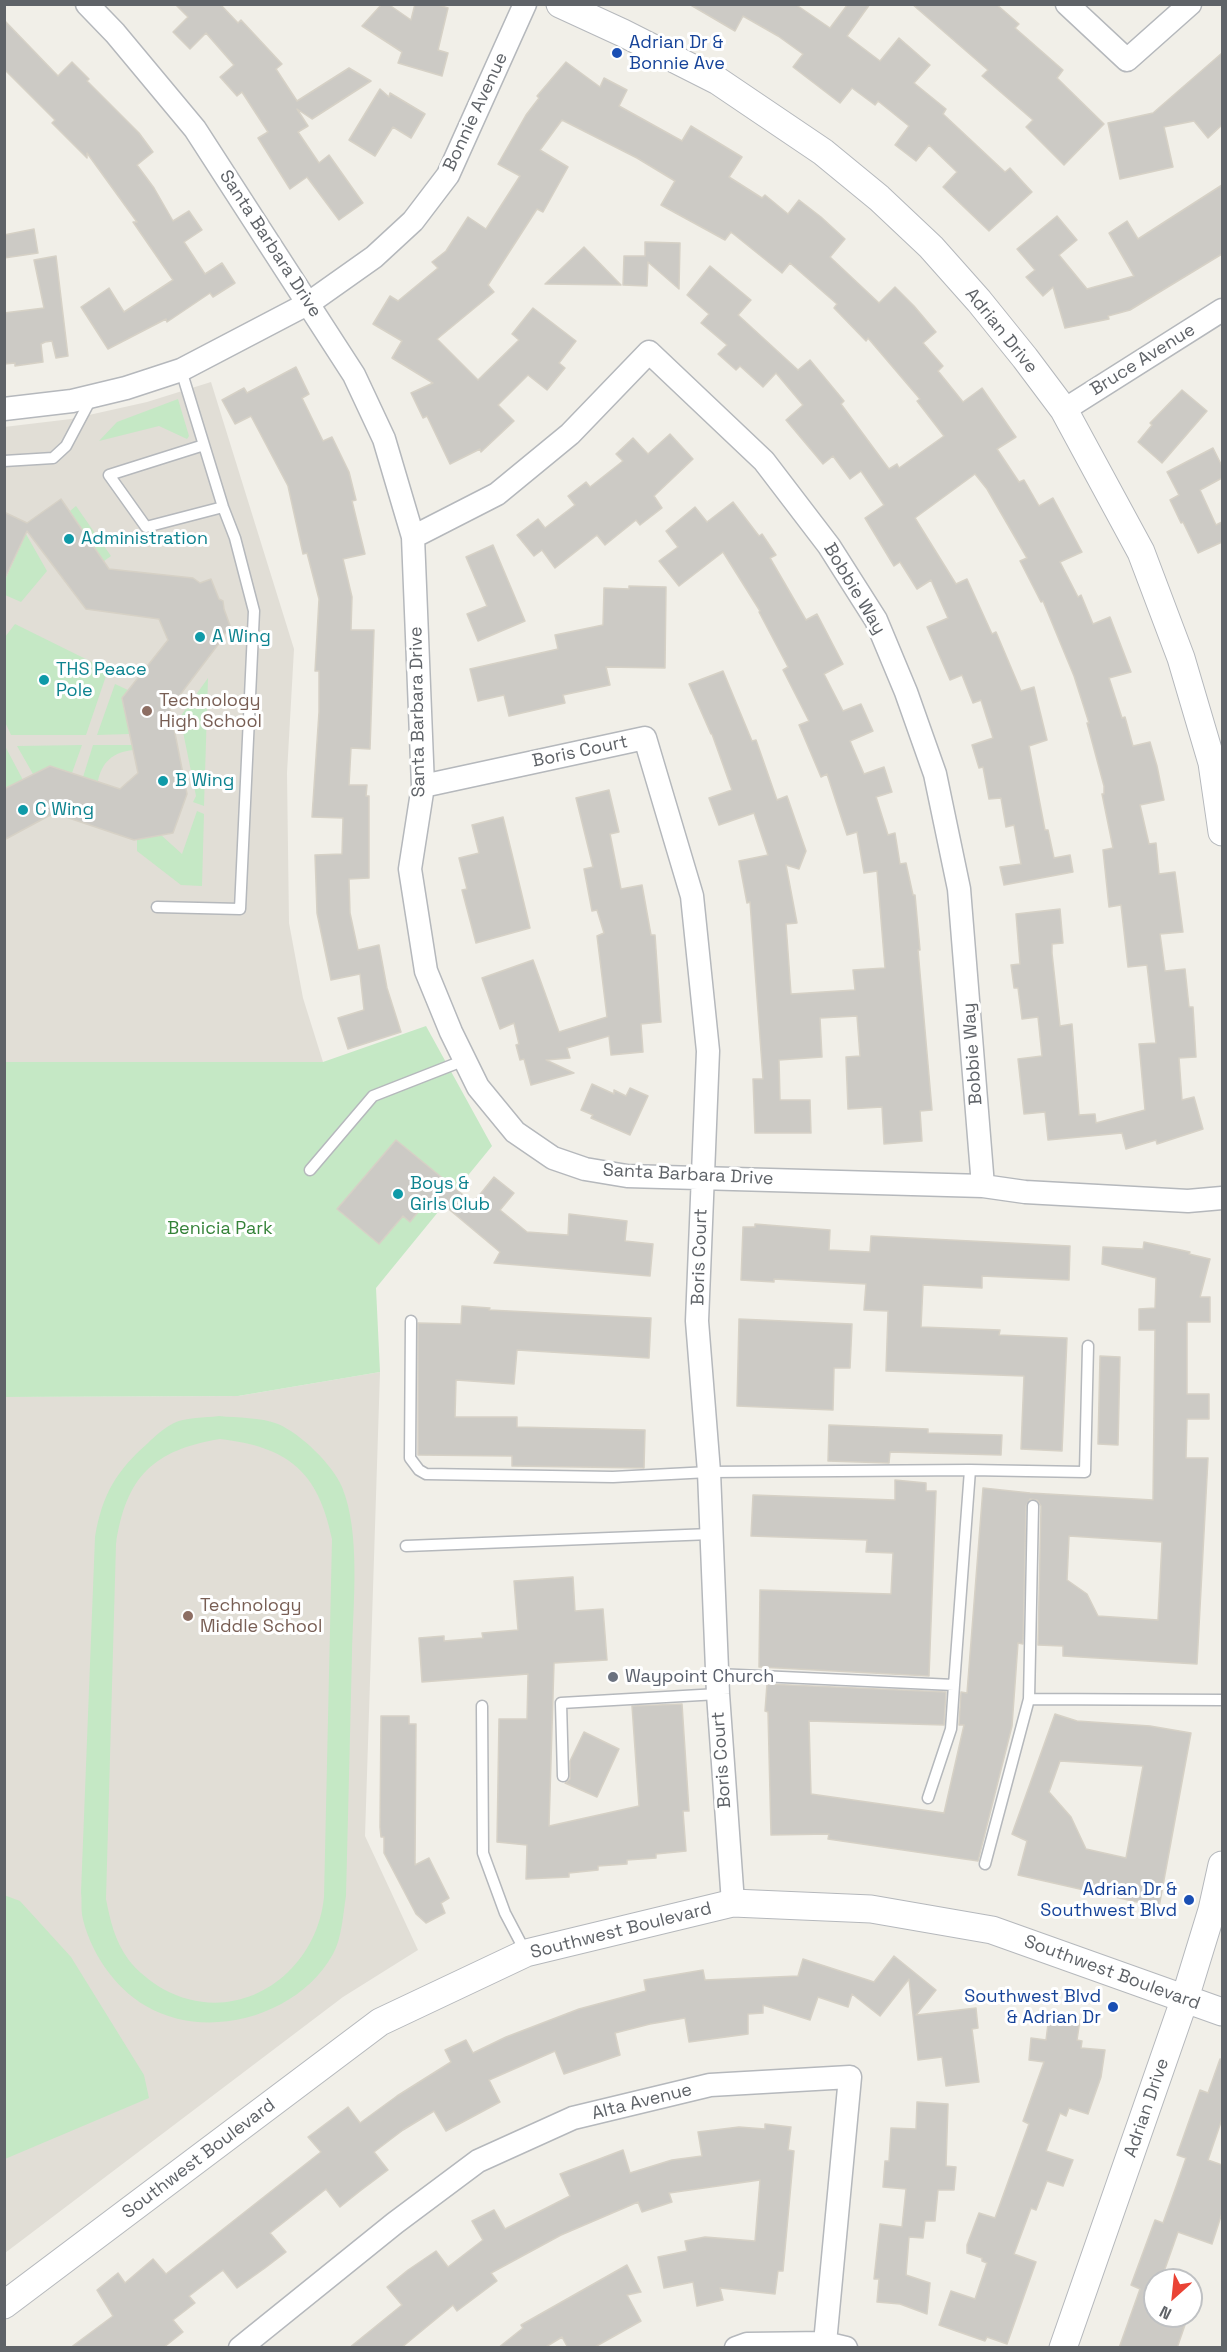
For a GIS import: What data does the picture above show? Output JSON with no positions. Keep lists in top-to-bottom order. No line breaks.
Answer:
{"streets":{"street":["Bonnie Avenue","Santa Barbara Drive","Adrian Drive","Bruce Avenue","Bobbie Way","Boris Court","Southwest Boulevard","Alta Avenue"]},"crossings":[["Bonnie Avenue","Santa Barbara Drive"],["Santa Barbara Drive","Bobbie Way"],["Santa Barbara Drive","Boris Court"],["Adrian Drive","Bruce Avenue"],["Adrian Drive","Southwest Boulevard"],["Boris Court","Southwest Boulevard"]],"parks":["Benicia Park"],"places":["Adrian Dr & Bonnie Ave","Administration","A Wing","THS Peace Pole","Technology High School","B Wing","C Wing","Boys & Girls Club","Technology Middle School","Waypoint Church","Adrian Dr & Southwest Blvd","Southwest Blvd & Adrian Dr"],"north":"bottom left"}
